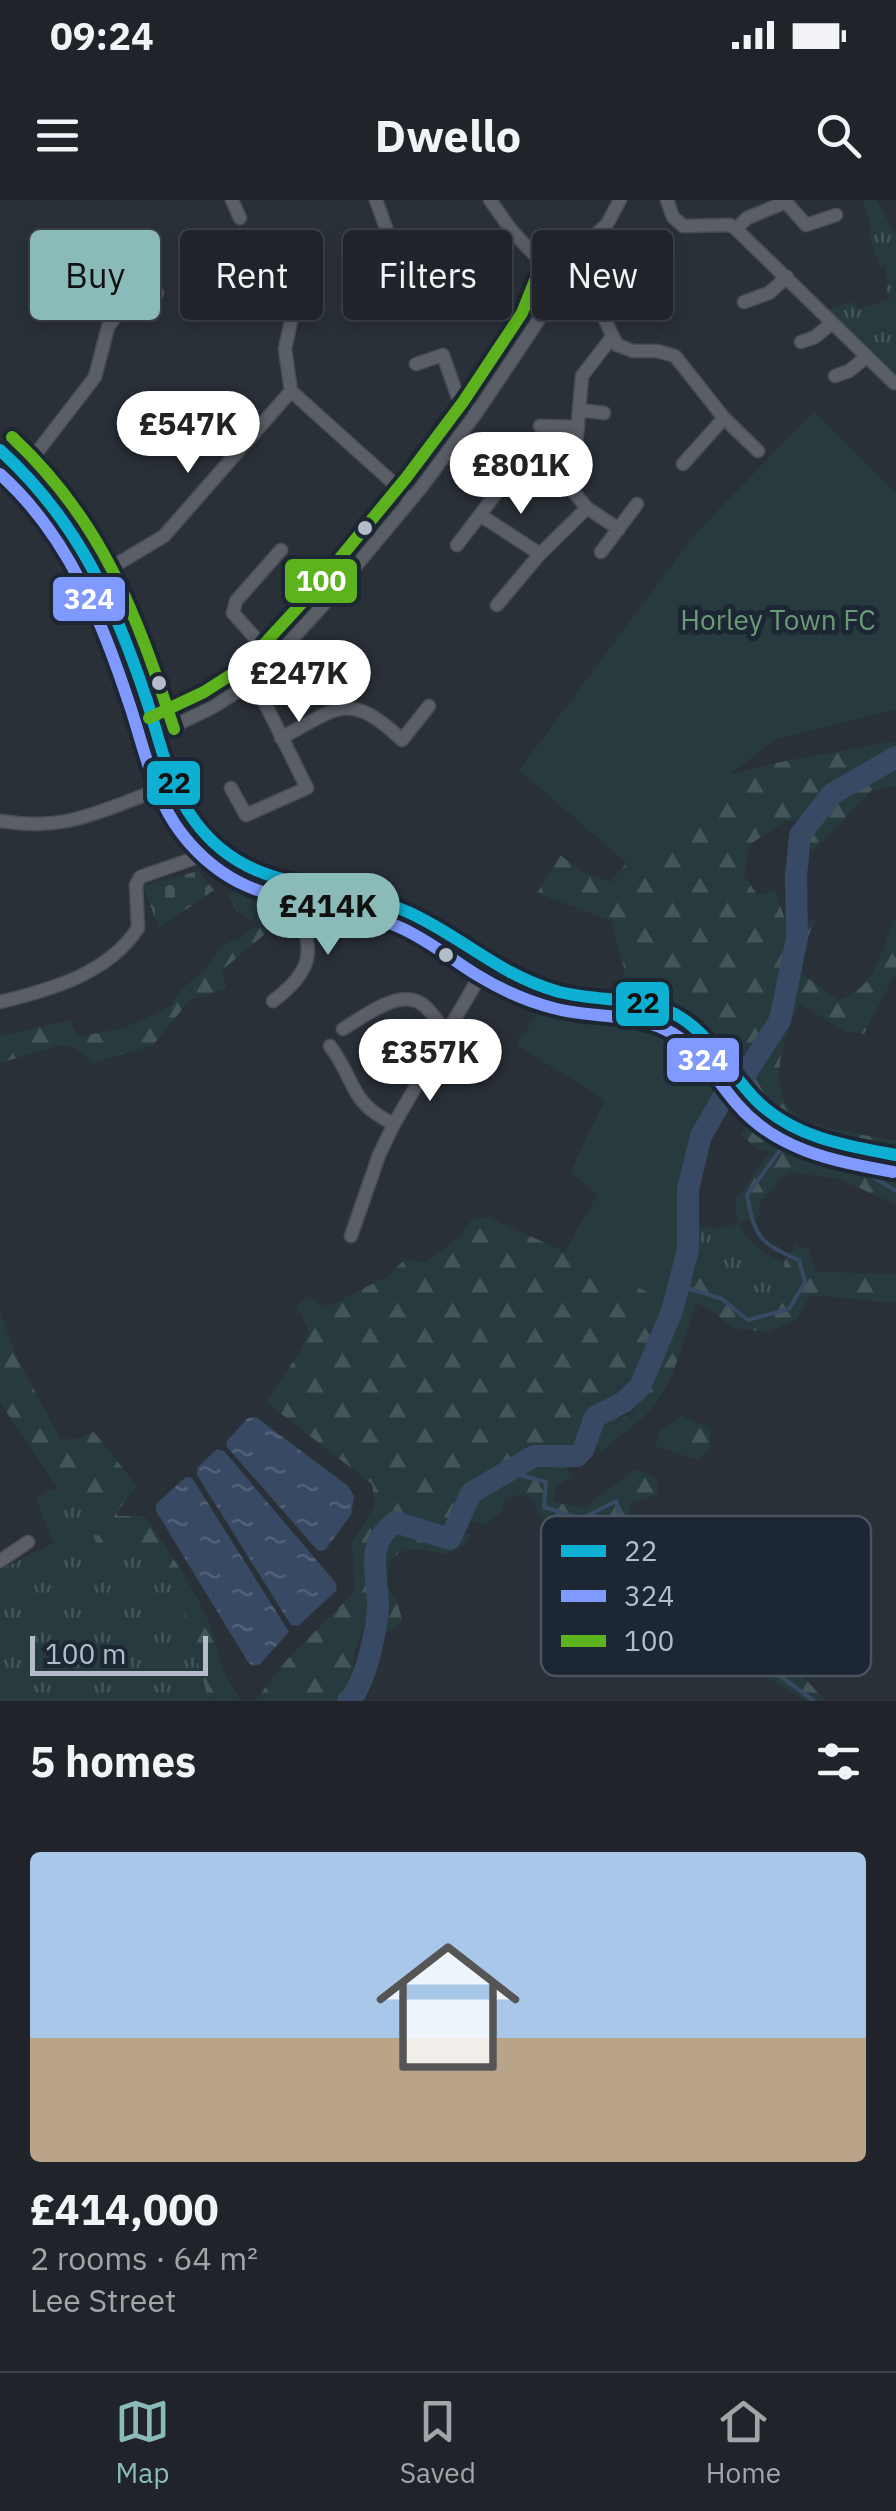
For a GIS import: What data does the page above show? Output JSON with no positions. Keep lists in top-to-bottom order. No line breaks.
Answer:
{"parks":["Horley Town FC"],"lines":["transit line 100","transit line 22","transit line 324"],"legend":["22","324","100"],"scale_bar":"100 m","page":{"status":"09:24","header":"Dwello","chip":["Buy","Rent","Filters","New"],"price":["£547K","£801K","£247K","£414K","£357K"],"scale":"100 m","heading":"5 homes","list":[{"name":"£414,000","note":"2 rooms · 64 m² · Lee Street"}],"tabs":["Map","Saved","Home"]}}
